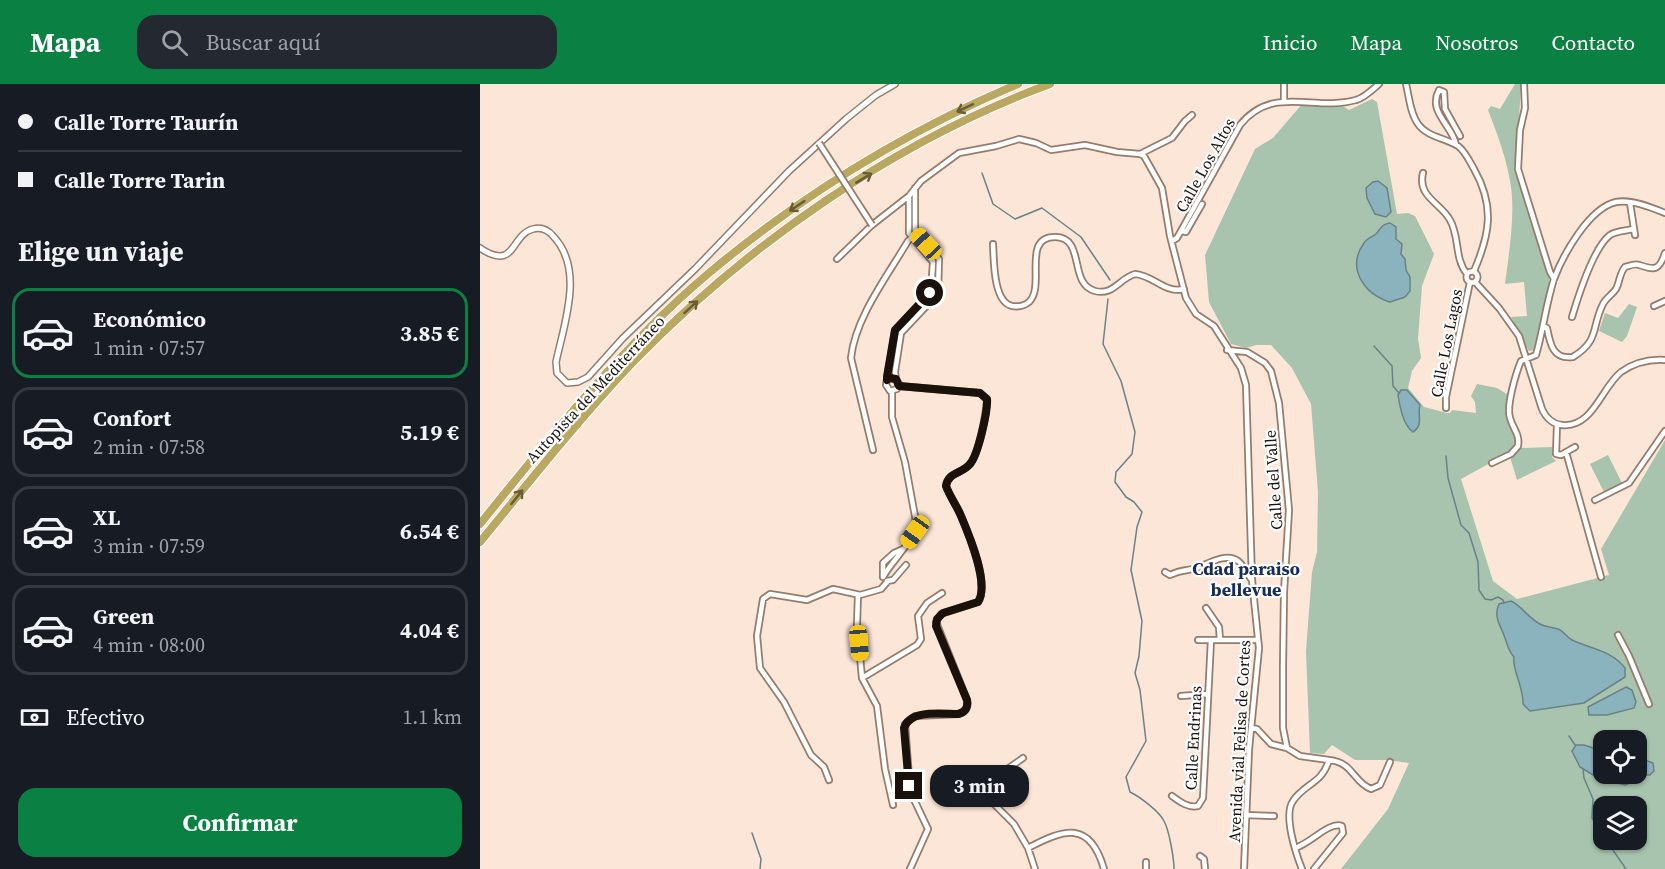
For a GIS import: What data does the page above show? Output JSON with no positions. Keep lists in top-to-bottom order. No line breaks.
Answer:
{"streets":{"highway":["Autopista del Mediterráneo"],"street":["Calle Los Altos","Calle Los Lagos","Calle del Valle","Calle Endrinas","Avenida vial Felisa de Cortes"]},"crossings":[["Calle Los Altos","Avenida vial Felisa de Cortes"],["Calle del Valle","Avenida vial Felisa de Cortes"]],"districts":["Cdad paraiso bellevue"],"page":{"header":"Mapa","search":"Buscar aquí","nav":["Inicio","Mapa","Nosotros","Contacto"],"banner":["Calle Torre Taurín","Calle Torre Tarin"],"heading":"Elige un viaje","list":[{"name":"Económico","note":"1 min · 07:57","value":"3.85 €"},{"name":"Confort","note":"2 min · 07:58","value":"5.19 €"},{"name":"XL","note":"3 min · 07:59","value":"6.54 €"},{"name":"Green","note":"4 min · 08:00","value":"4.04 €"}],"pay":["Efectivo","1.1 km"],"bubble":"3 min","buttons":"Confirmar"}}
